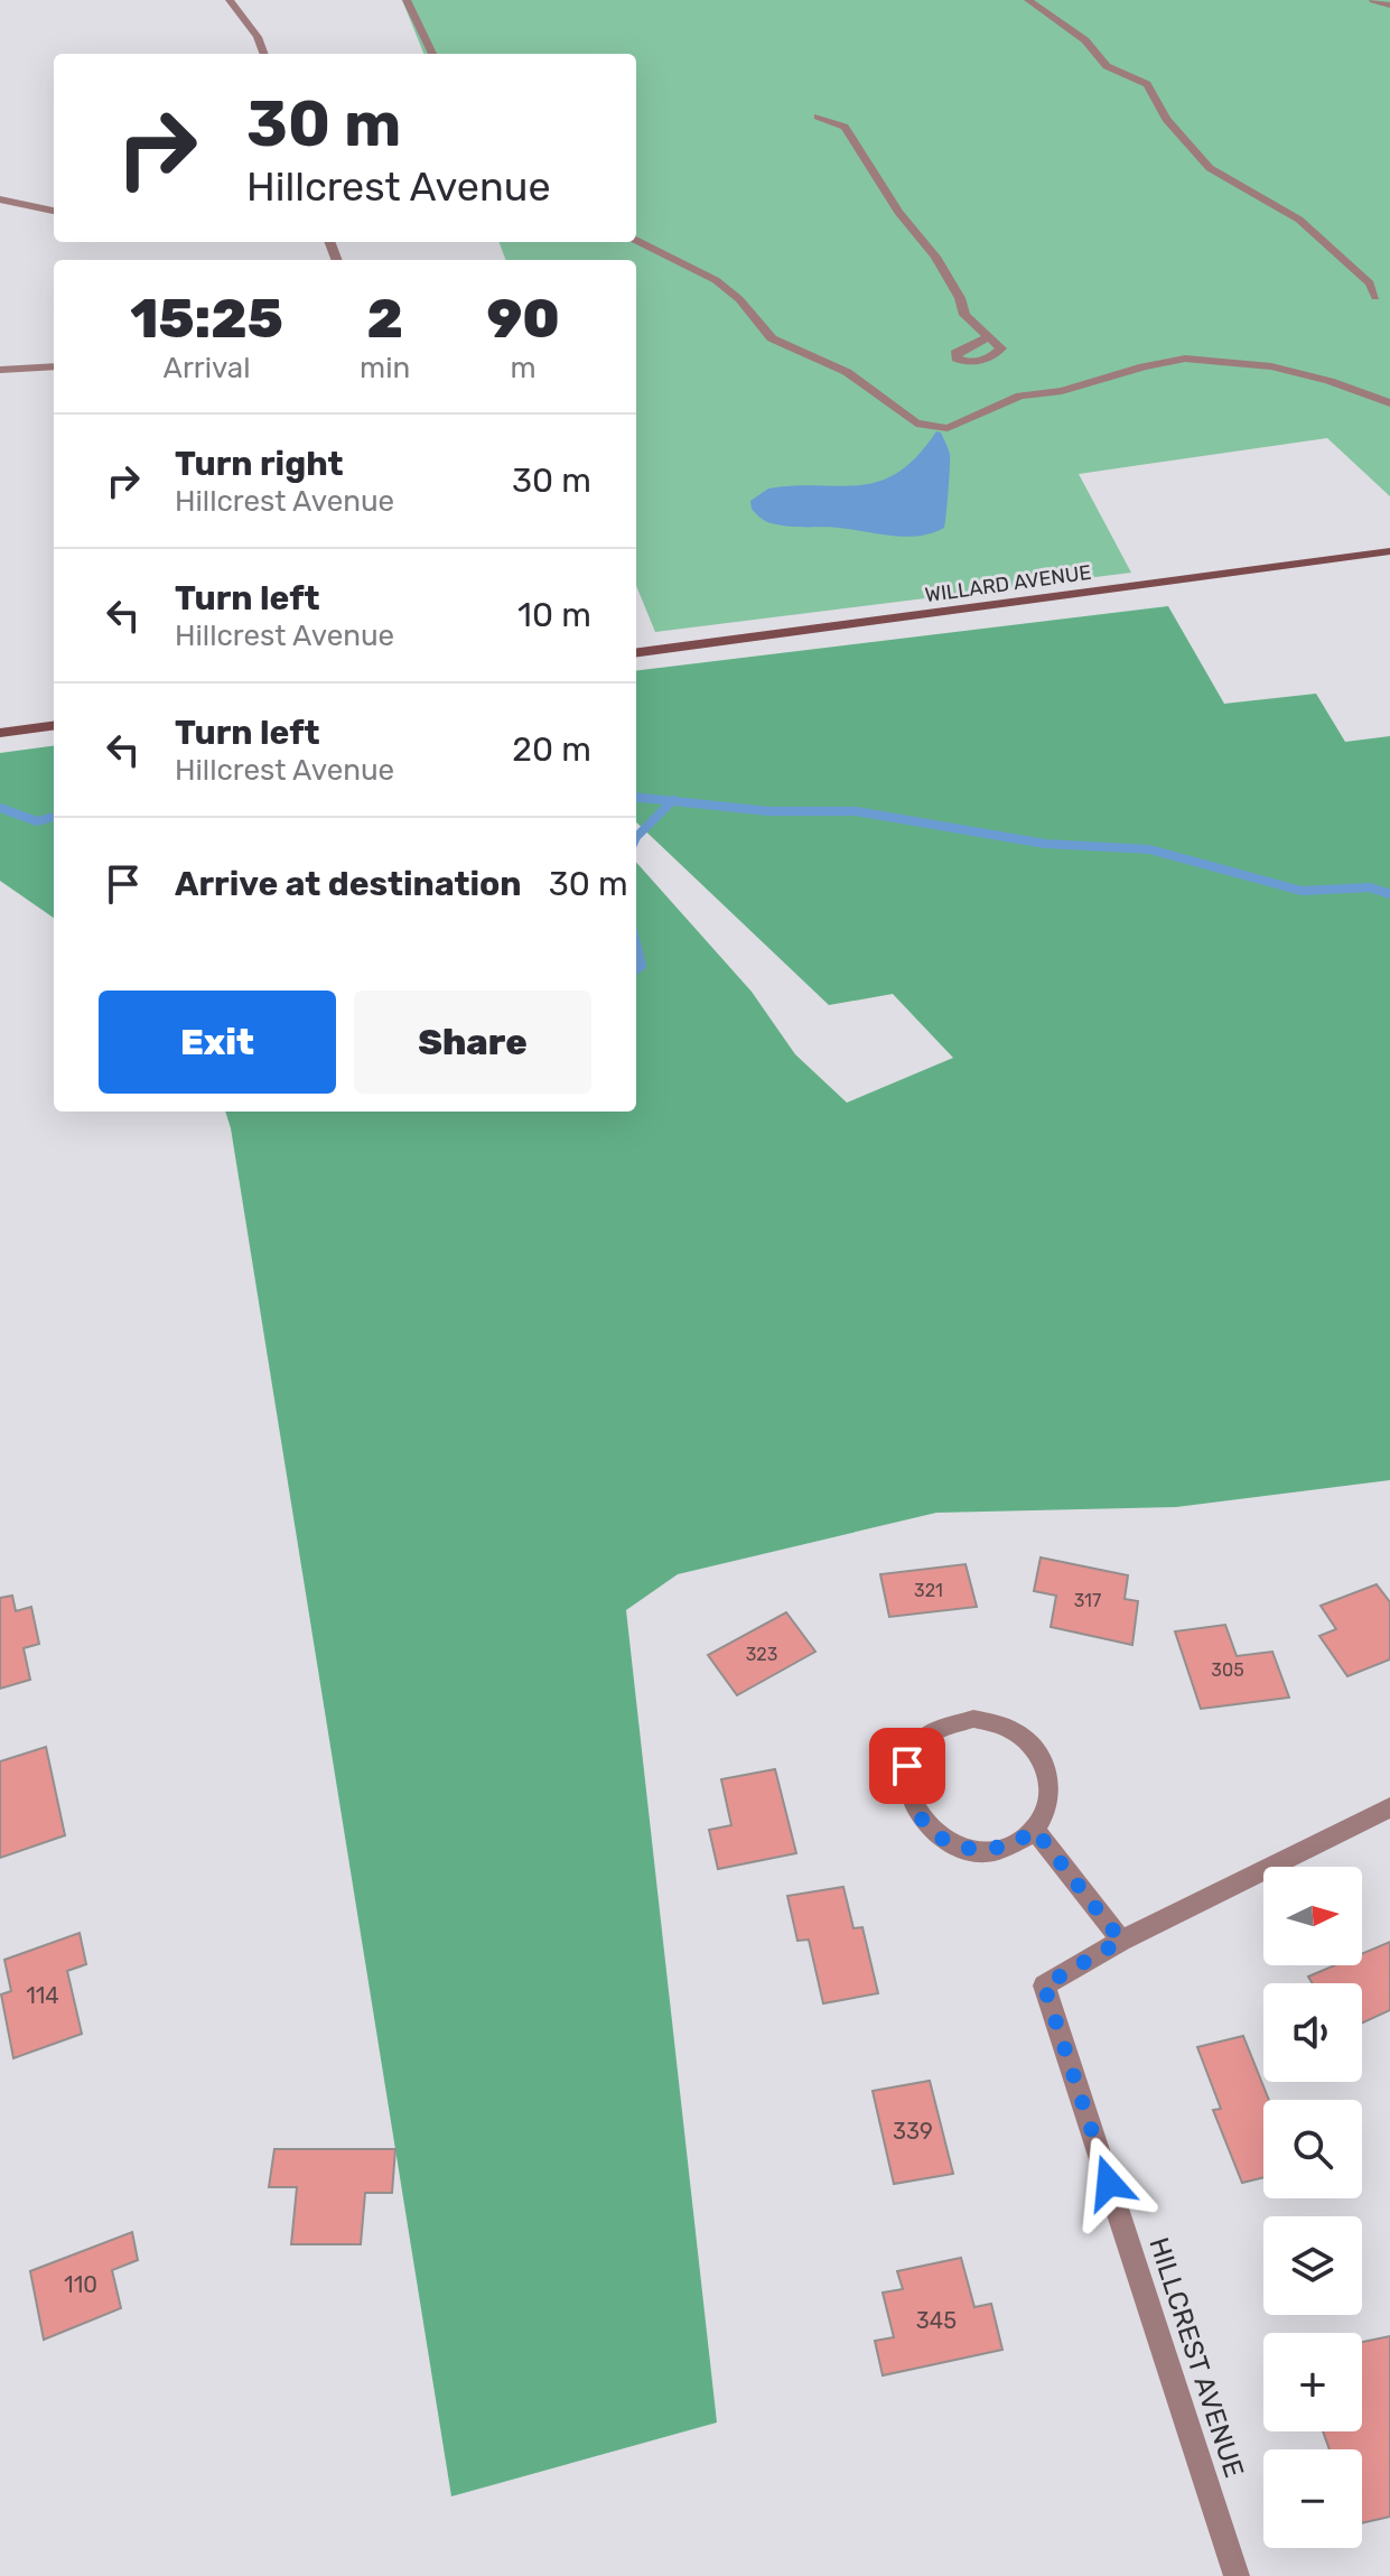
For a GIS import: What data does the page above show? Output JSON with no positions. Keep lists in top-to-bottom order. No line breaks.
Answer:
{"streets":{"main road":["WILLARD AVENUE"],"street":["HILLCREST AVENUE"]},"house_numbers":["321","317","323","305","114","339","110","345"],"north":"right","page":{"turn":["30 m","Hillcrest Avenue"],"eta":["15:25","Arrival","2","min","90","m"],"list":[{"name":"Turn right","note":"Hillcrest Avenue","value":"30 m"},{"name":"Turn left","note":"Hillcrest Avenue","value":"10 m"},{"name":"Turn left","note":"Hillcrest Avenue","value":"20 m"},{"name":"Arrive at destination","value":"30 m"}],"buttons":["Exit","Share"],"map_buttons":["+","−"]}}
